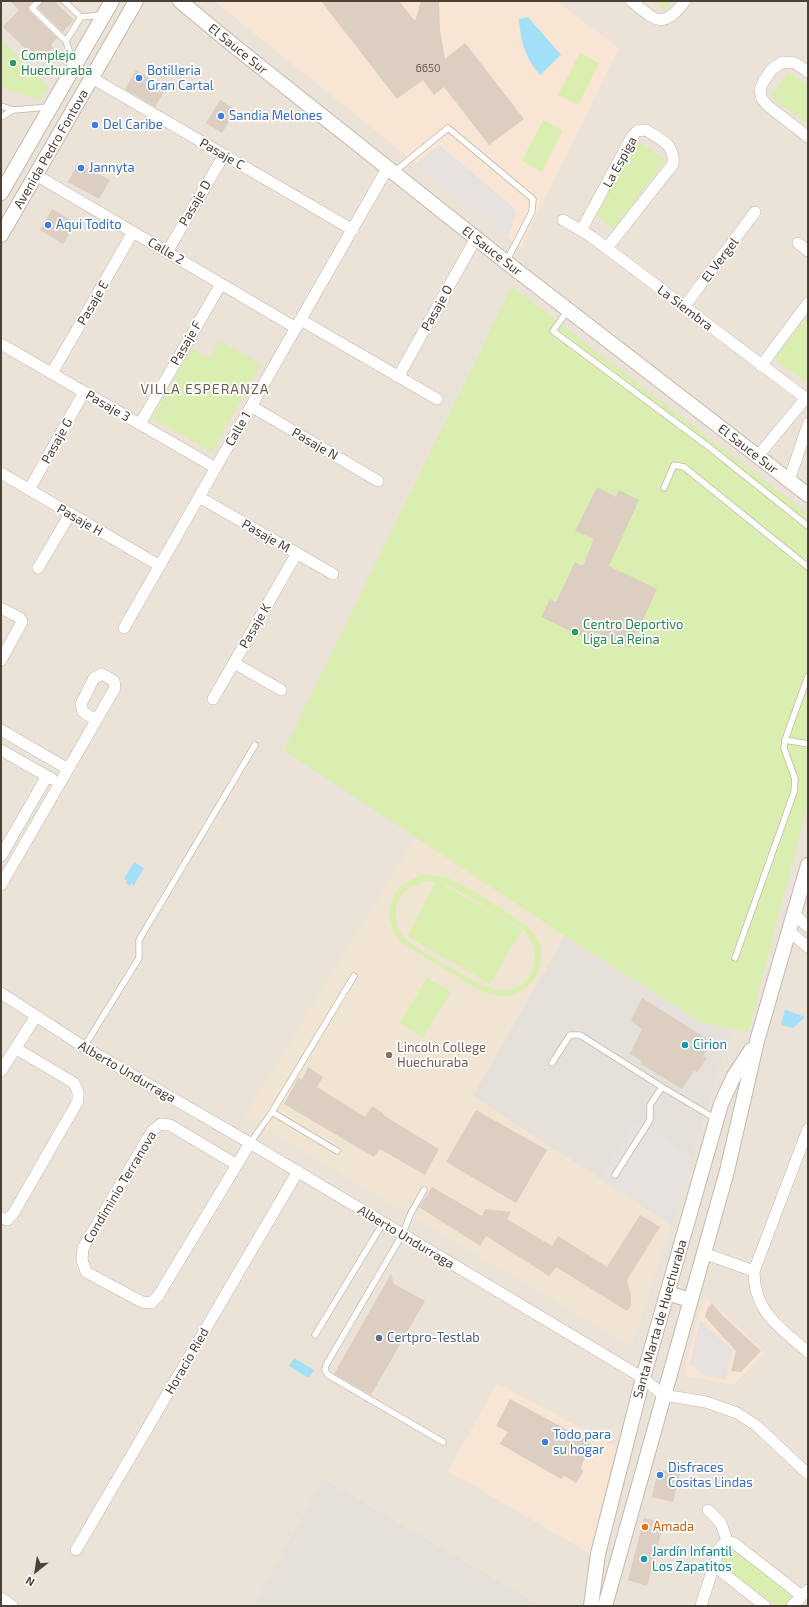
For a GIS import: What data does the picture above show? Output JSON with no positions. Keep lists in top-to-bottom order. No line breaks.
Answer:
{"streets":{"street":["El Sauce Sur","Avenida Pedro Fontova","Pasaje C","La Espiga","Pasaje D","Calle 2","El Vergel","Pasaje E","Pasaje O","La Siembra","Pasaje F","Pasaje 3","Calle 1","Pasaje G","Pasaje N","Pasaje H","Pasaje M","Pasaje K","Alberto Undurraga","Condiminio Terranova","Santa Marta de Huechuraba","Horacio Ried"]},"crossings":[["El Sauce Sur","Pasaje O"],["El Sauce Sur","La Siembra"],["El Sauce Sur","Calle 1"],["Avenida Pedro Fontova","Pasaje C"],["Avenida Pedro Fontova","Calle 2"],["Pasaje C","Pasaje D"],["Pasaje C","Calle 1"],["La Espiga","La Siembra"],["Pasaje D","Calle 2"],["Calle 2","Pasaje E"],["Calle 2","Pasaje F"],["Calle 2","Calle 1"],["El Vergel","La Siembra"],["Pasaje E","Pasaje 3"],["Pasaje F","Pasaje 3"],["Pasaje 3","Calle 1"],["Pasaje 3","Pasaje G"],["Calle 1","Pasaje N"],["Calle 1","Pasaje H"],["Calle 1","Pasaje M"],["Pasaje G","Pasaje H"],["Pasaje M","Pasaje K"],["Alberto Undurraga","Condiminio Terranova"],["Alberto Undurraga","Santa Marta de Huechuraba"],["Alberto Undurraga","Horacio Ried"]],"districts":["VILLA ESPERANZA"],"places":["Complejo Huechuraba","Botilleria Gran Cartal","Sandia Melones","Del Caribe","Jannyta","Aqui Todito","Centro Deportivo Liga La Reina","Cirion","Lincoln College Huechuraba","Certpro-Testlab","Todo para su hogar","Disfraces Cositas Lindas","Amada","Jardín Infantil Los Zapatitos"],"house_numbers":["6650"],"north":"bottom left"}
